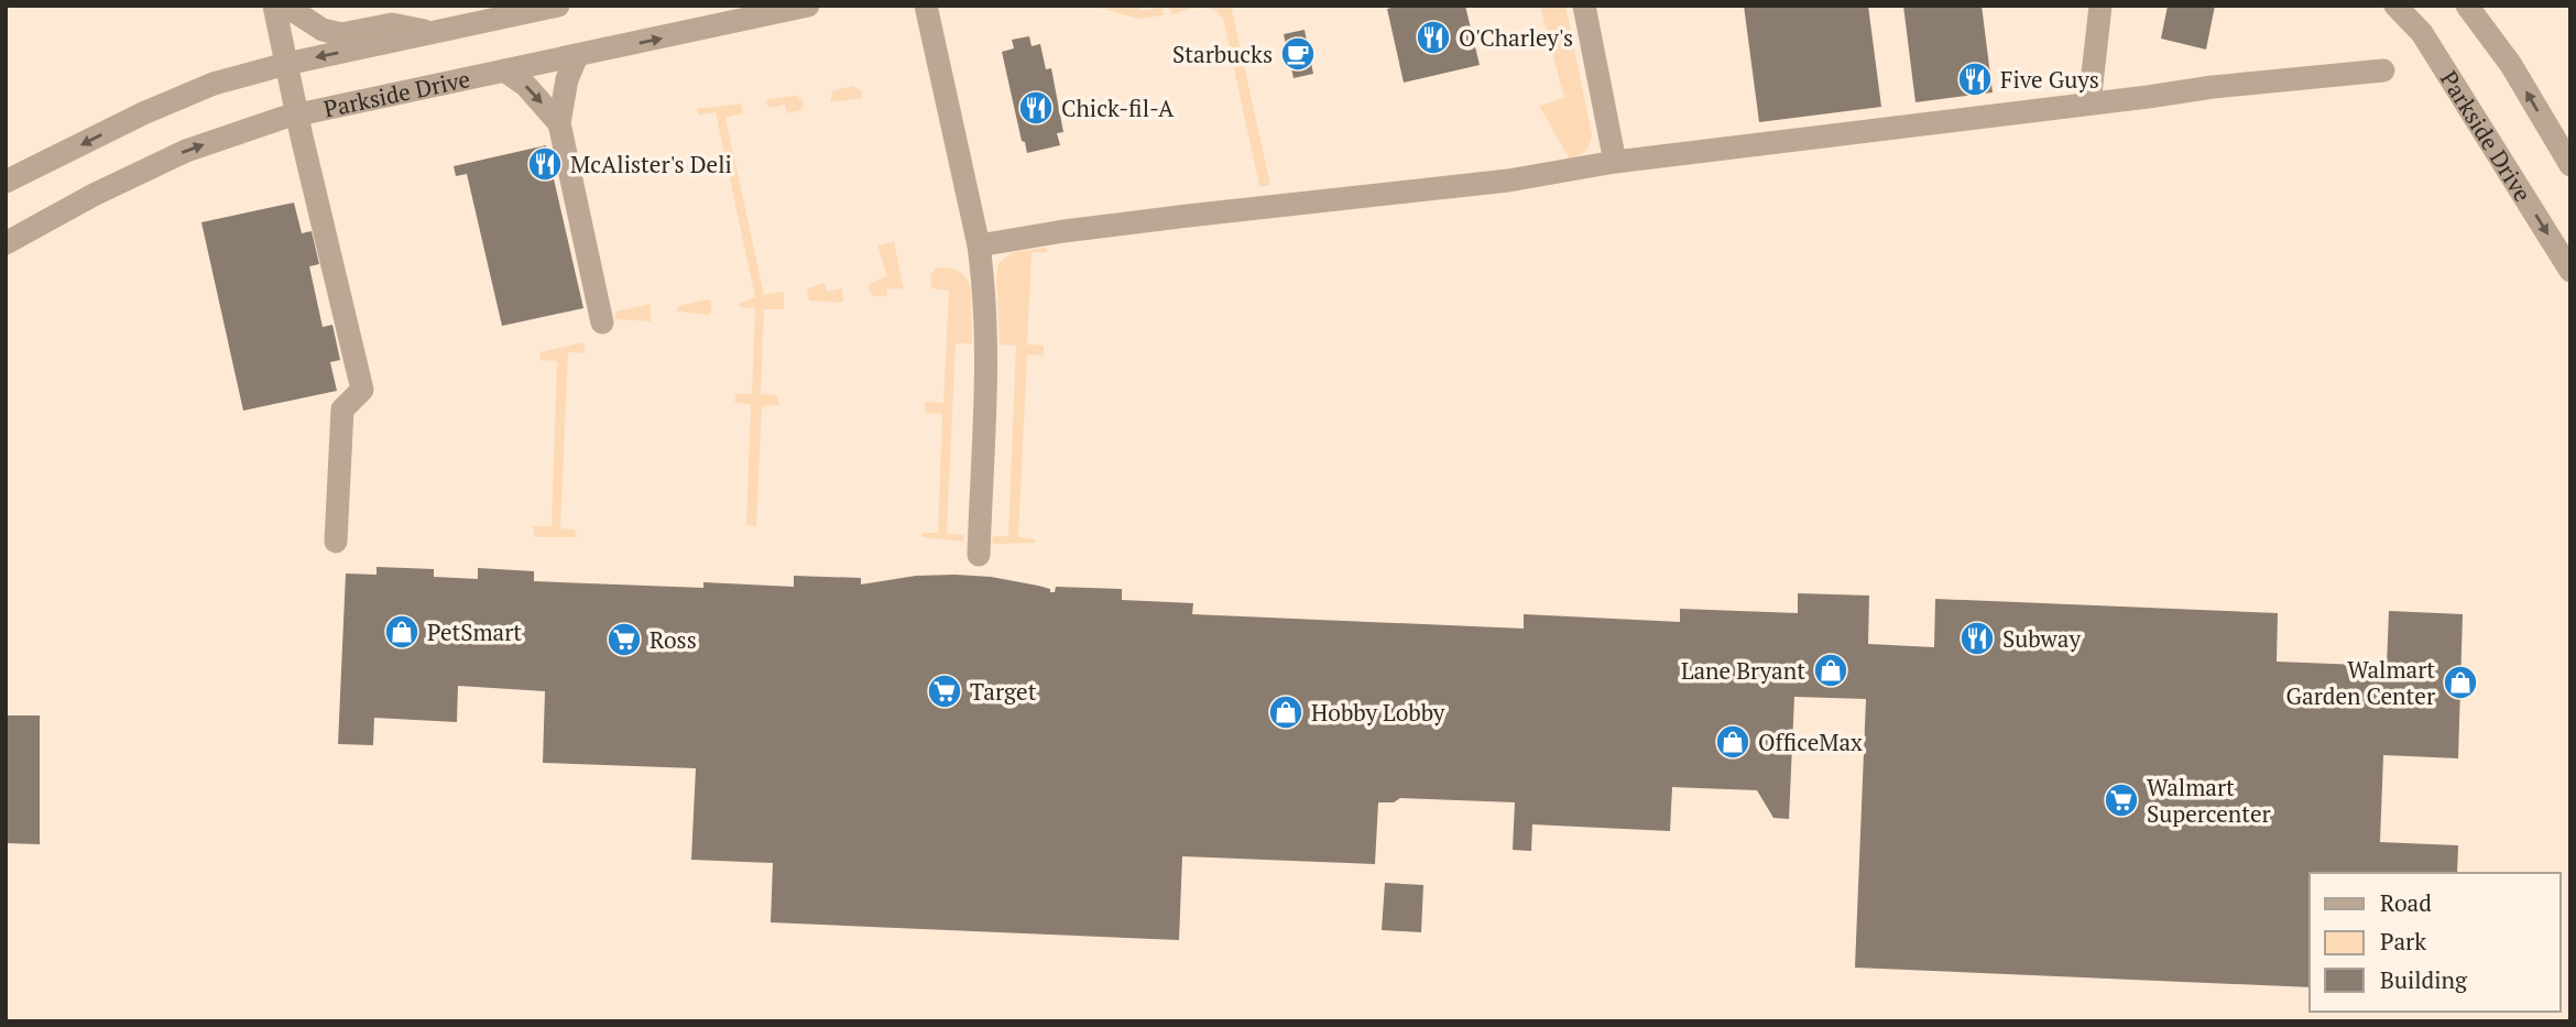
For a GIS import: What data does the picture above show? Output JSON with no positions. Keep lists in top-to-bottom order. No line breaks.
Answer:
{"streets":{"street":["Parkside Drive"]},"one_way":["Parkside Drive"],"places":{"restaurant":["O'Charley's","Five Guys","Chick-fil-A","McAlister's Deli","Subway"],"cafe":["Starbucks"],"shop":["PetSmart","Lane Bryant","Walmart Garden Center","Hobby Lobby","OfficeMax"],"supermarket":["Ross","Target","Walmart Supercenter"]},"legend":["Road","Park","Building"]}
